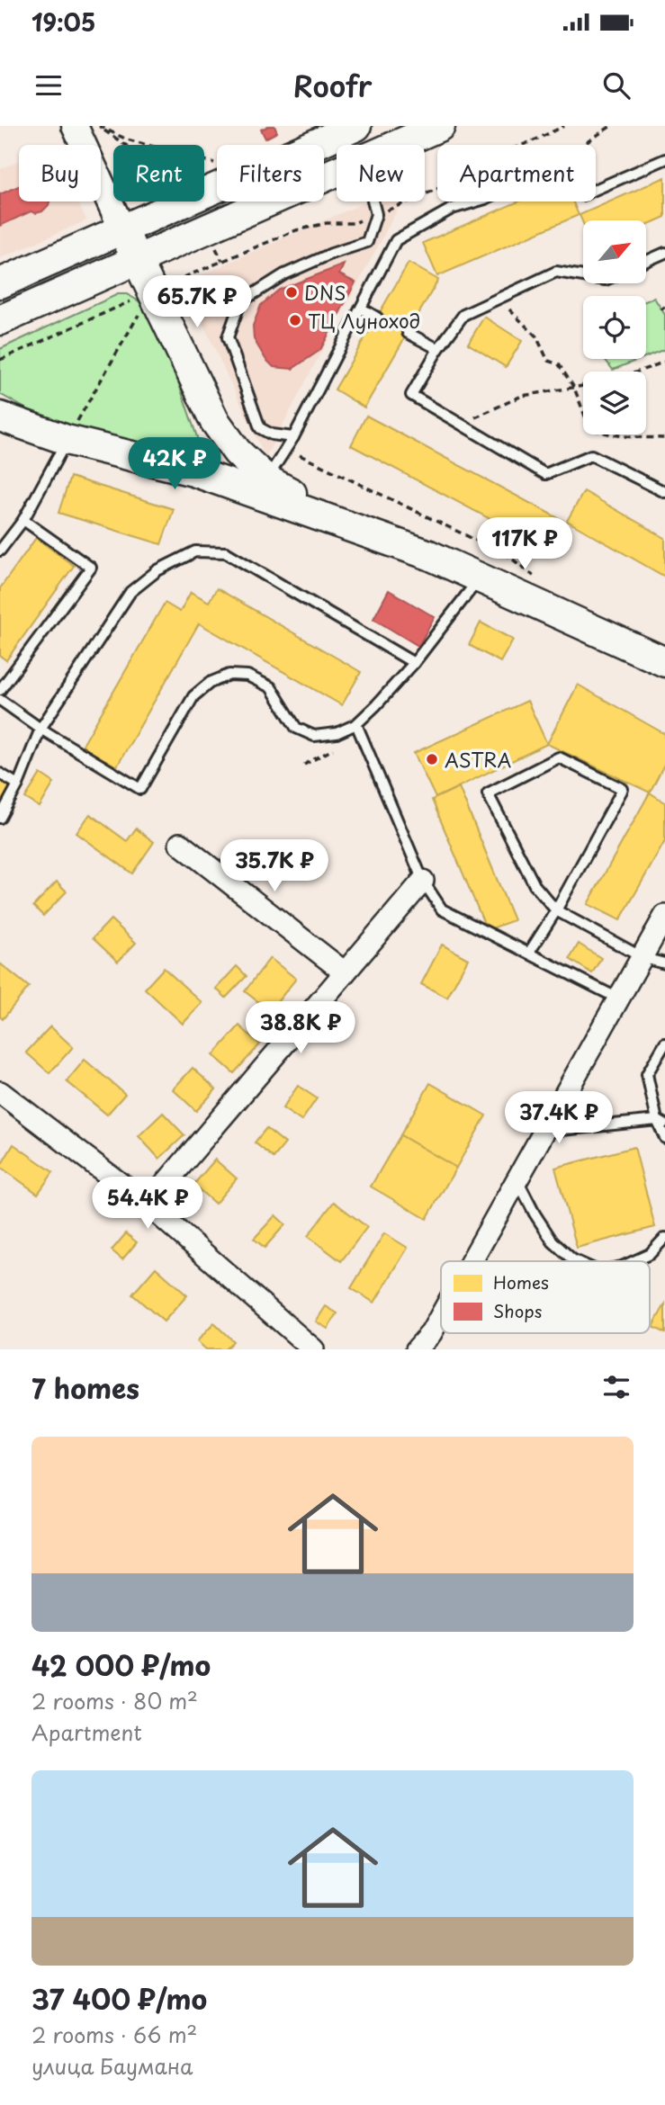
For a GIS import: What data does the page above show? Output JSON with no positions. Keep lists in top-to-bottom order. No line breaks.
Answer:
{"places":["DNS","ТЦ Луноход","ASTRA"],"legend":["Homes","Shops"],"north":"top right","page":{"status":"19:05","header":"Roofr","chip":["Buy","Rent","Filters","New","Apartment"],"price":["65.7K ₽","42K ₽","117K ₽","35.7K ₽","38.8K ₽","37.4K ₽","54.4K ₽"],"heading":"7 homes","list":[{"name":"42 000 ₽/mo","note":"2 rooms · 80 m² · Apartment"},{"name":"37 400 ₽/mo","note":"2 rooms · 66 m² · улица Баумана"}]}}
